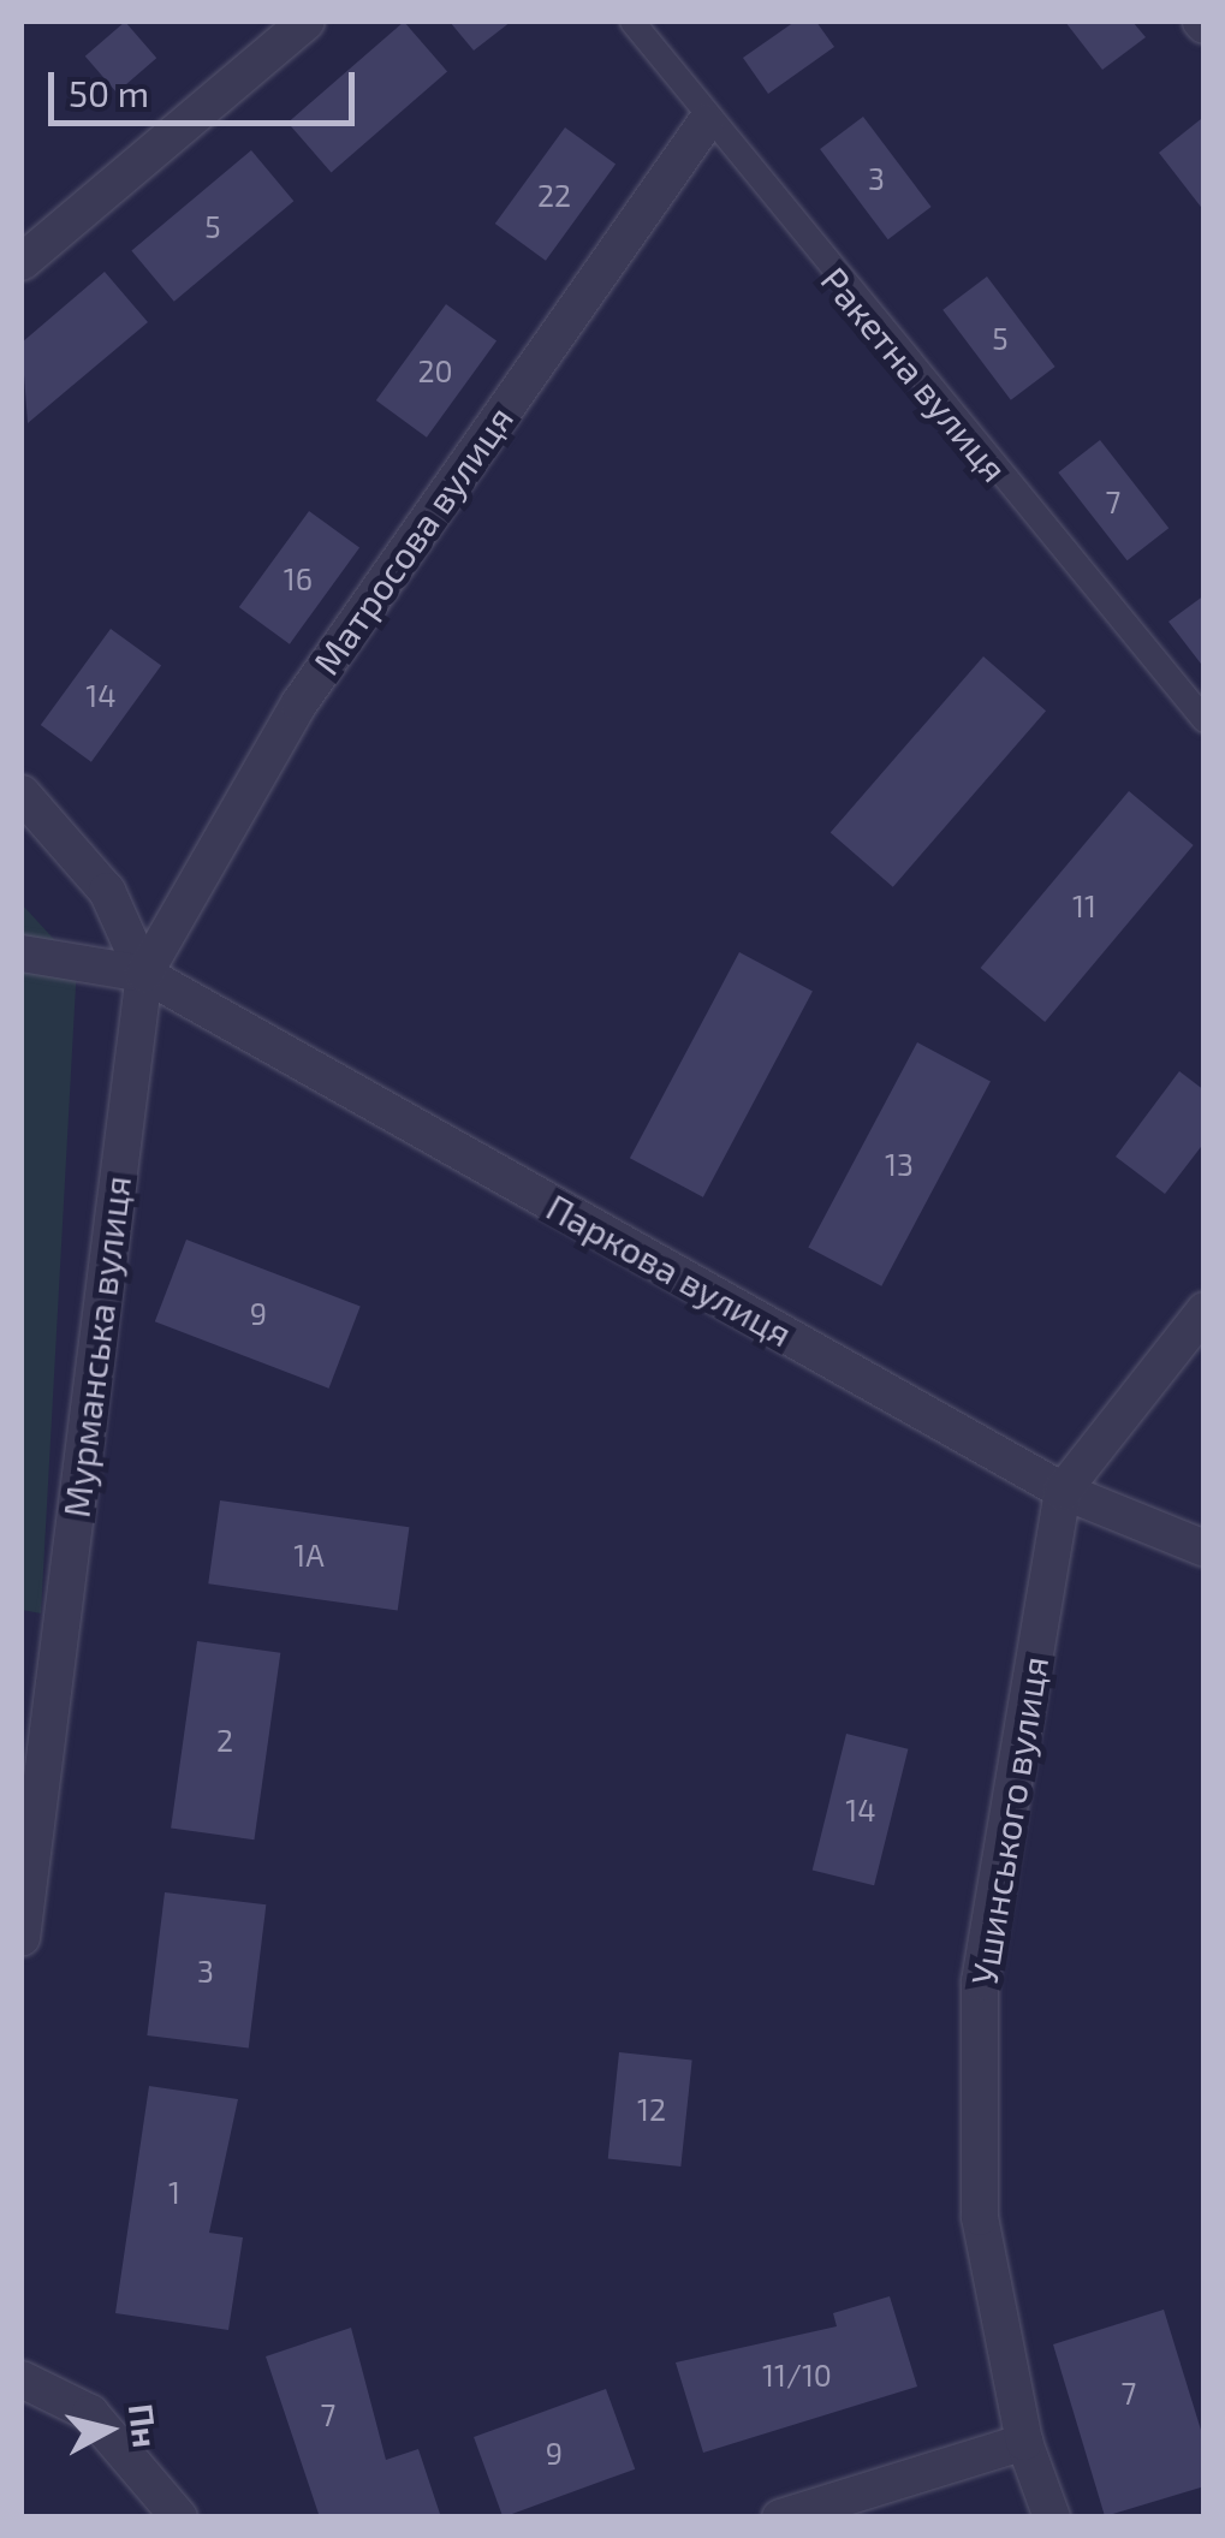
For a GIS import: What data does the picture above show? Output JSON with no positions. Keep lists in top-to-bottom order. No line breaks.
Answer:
{"streets":{"street":["Матросова вулиця","Паркова вулиця","Мурманська вулиця","Ушинського вулиця"],"lane":["Ракетна вулиця"]},"crossings":[["Ракетна вулиця","Матросова вулиця"],["Матросова вулиця","Паркова вулиця"],["Матросова вулиця","Мурманська вулиця"],["Паркова вулиця","Мурманська вулиця"],["Паркова вулиця","Ушинського вулиця"]],"house_numbers":["3","22","5","5","20","7","16","14","11","13","9","1А","2","14","3","12","1","11/10","7","7","9"],"scale_bar":"50 m","north":"right"}
